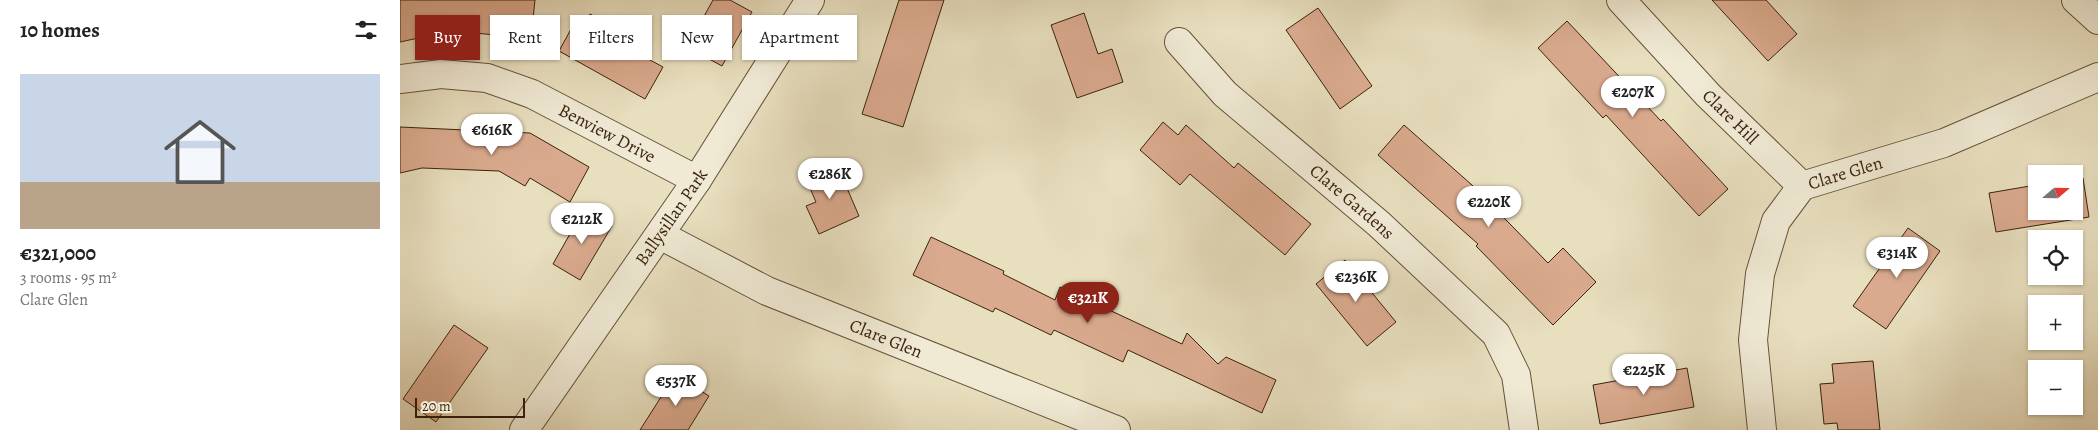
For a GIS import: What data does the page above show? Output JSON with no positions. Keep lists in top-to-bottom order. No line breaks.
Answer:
{"streets":{"street":["Clare Hill","Benview Drive","Clare Glen","Clare Gardens","Ballysillan Park"]},"crossings":[["Clare Hill","Clare Glen"],["Benview Drive","Ballysillan Park"],["Clare Glen","Ballysillan Park"]],"scale_bar":"20 m","north":"right","page":{"heading":"10 homes","chip":["Buy","Rent","Filters","New","Apartment"],"list":[{"name":"€321,000","note":"3 rooms · 95 m² · Clare Glen"}],"price":["€207K","€616K","€286K","€220K","€212K","€314K","€236K","€321K","€225K","€537K"],"map_buttons":["+","−"],"scale":"20 m"}}
